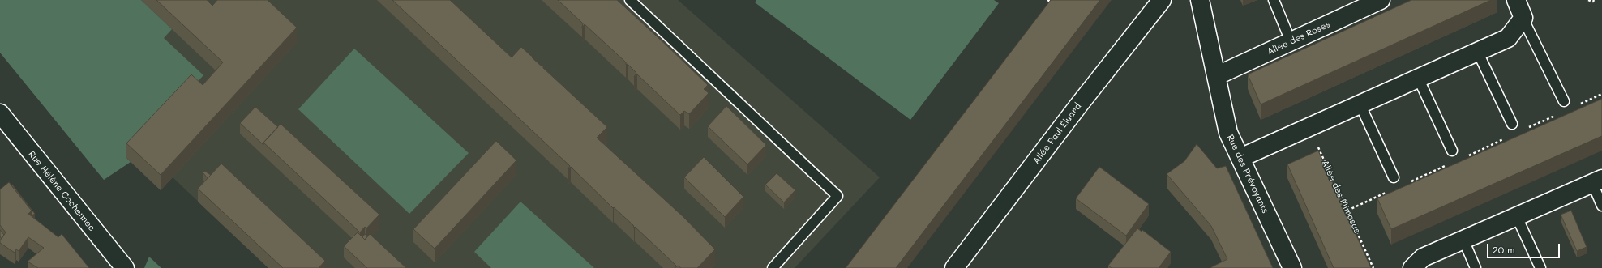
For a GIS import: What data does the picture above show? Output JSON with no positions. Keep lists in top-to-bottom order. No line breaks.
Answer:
{"streets":{"street":["Allée des Roses","Allée Paul Éluard","Rue des Prévoyants","Rue Hélène Cochennec"],"path":["Allée des Mimosas"]},"crossings":[["Allée des Roses","Rue des Prévoyants"]],"scale_bar":"20 m"}
